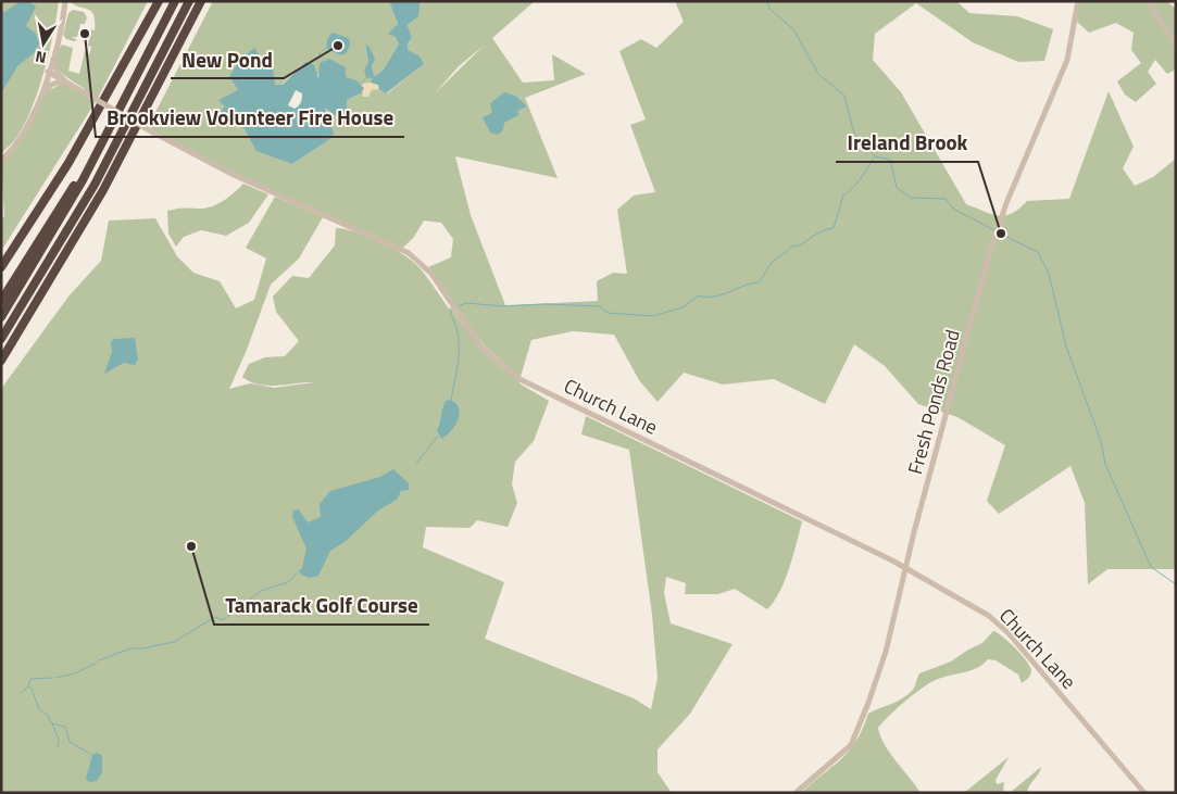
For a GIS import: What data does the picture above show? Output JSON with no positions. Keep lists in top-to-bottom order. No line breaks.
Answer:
{"streets":{"street":["Fresh Ponds Road","Church Lane"]},"crossings":[["Fresh Ponds Road","Church Lane"]],"places":["Brookview Volunteer Fire House","New Pond","Ireland Brook","Tamarack Golf Course"],"north":"bottom"}
